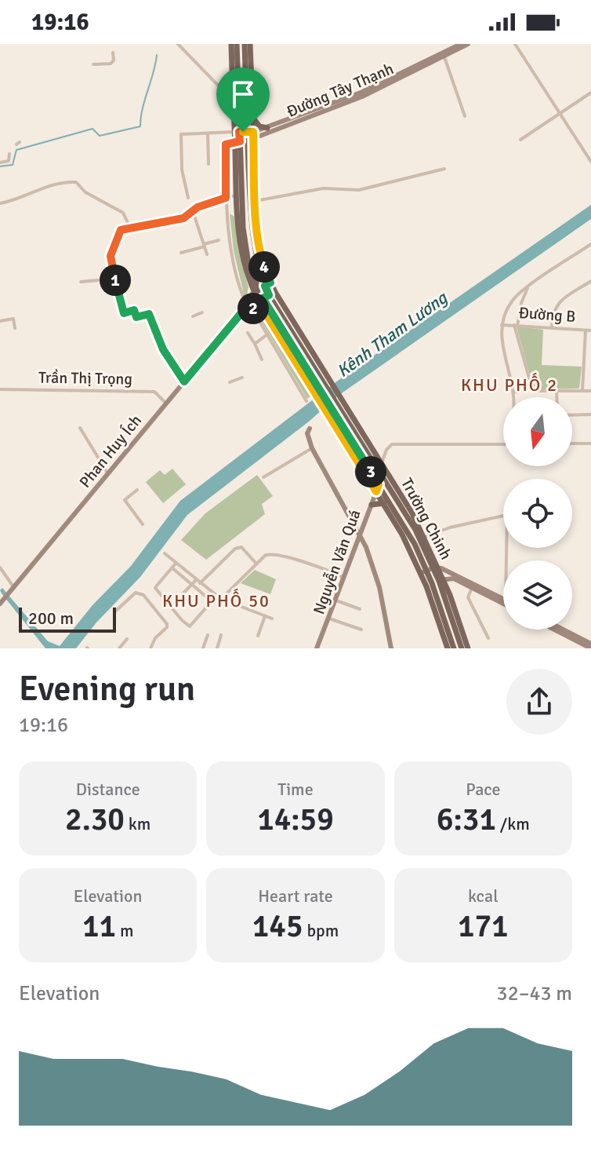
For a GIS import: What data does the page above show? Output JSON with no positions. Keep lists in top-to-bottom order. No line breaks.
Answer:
{"streets":{"main road":["Đường Tây Thạnh","Phan Huy Ích","Trường Chinh","Nguyễn Văn Quá"],"street":["Đường B","Trần Thị Trọng"]},"crossings":[["Trần Thị Trọng","Phan Huy Ích"],["Trường Chinh","Nguyễn Văn Quá"]],"districts":["KHU PHỐ 2","KHU PHỐ 50"],"water":["Kênh Tham Lương"],"scale_bar":"200 m","north":"bottom","page":{"status":"19:16","pins":["4","1","2","3"],"scale":"200 m","heading":["Evening run","19:16"],"stats":[["Distance","2.30 km"],["Time","14:59"],["Pace","6:31 /km"],["Elevation","11 m"],["Heart rate","145 bpm"],["kcal","171"]],"chart":["Elevation","32–43 m"]}}
